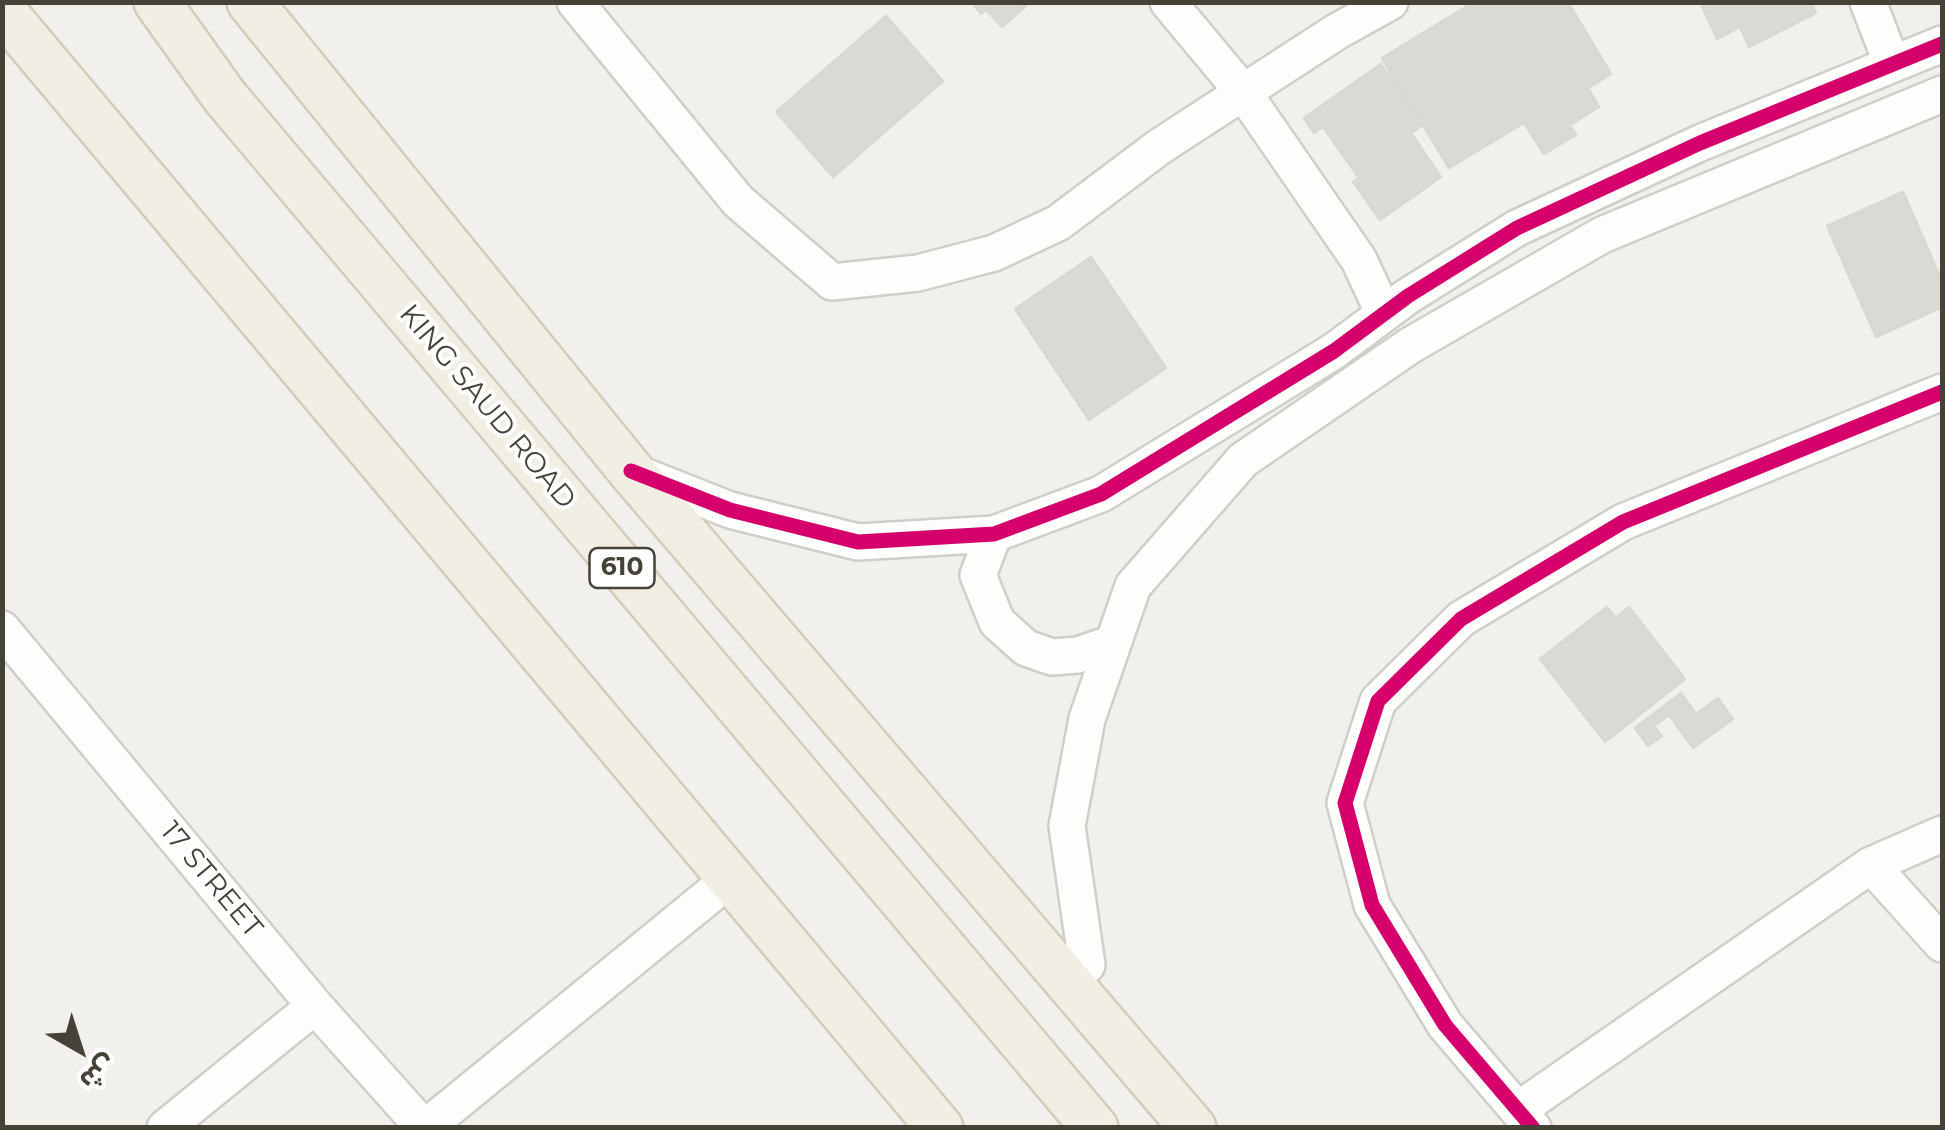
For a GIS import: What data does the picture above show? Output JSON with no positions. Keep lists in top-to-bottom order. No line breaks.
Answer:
{"streets":{"main road":["KING SAUD ROAD","610"],"street":["17 STREET"]},"north":"bottom right"}
